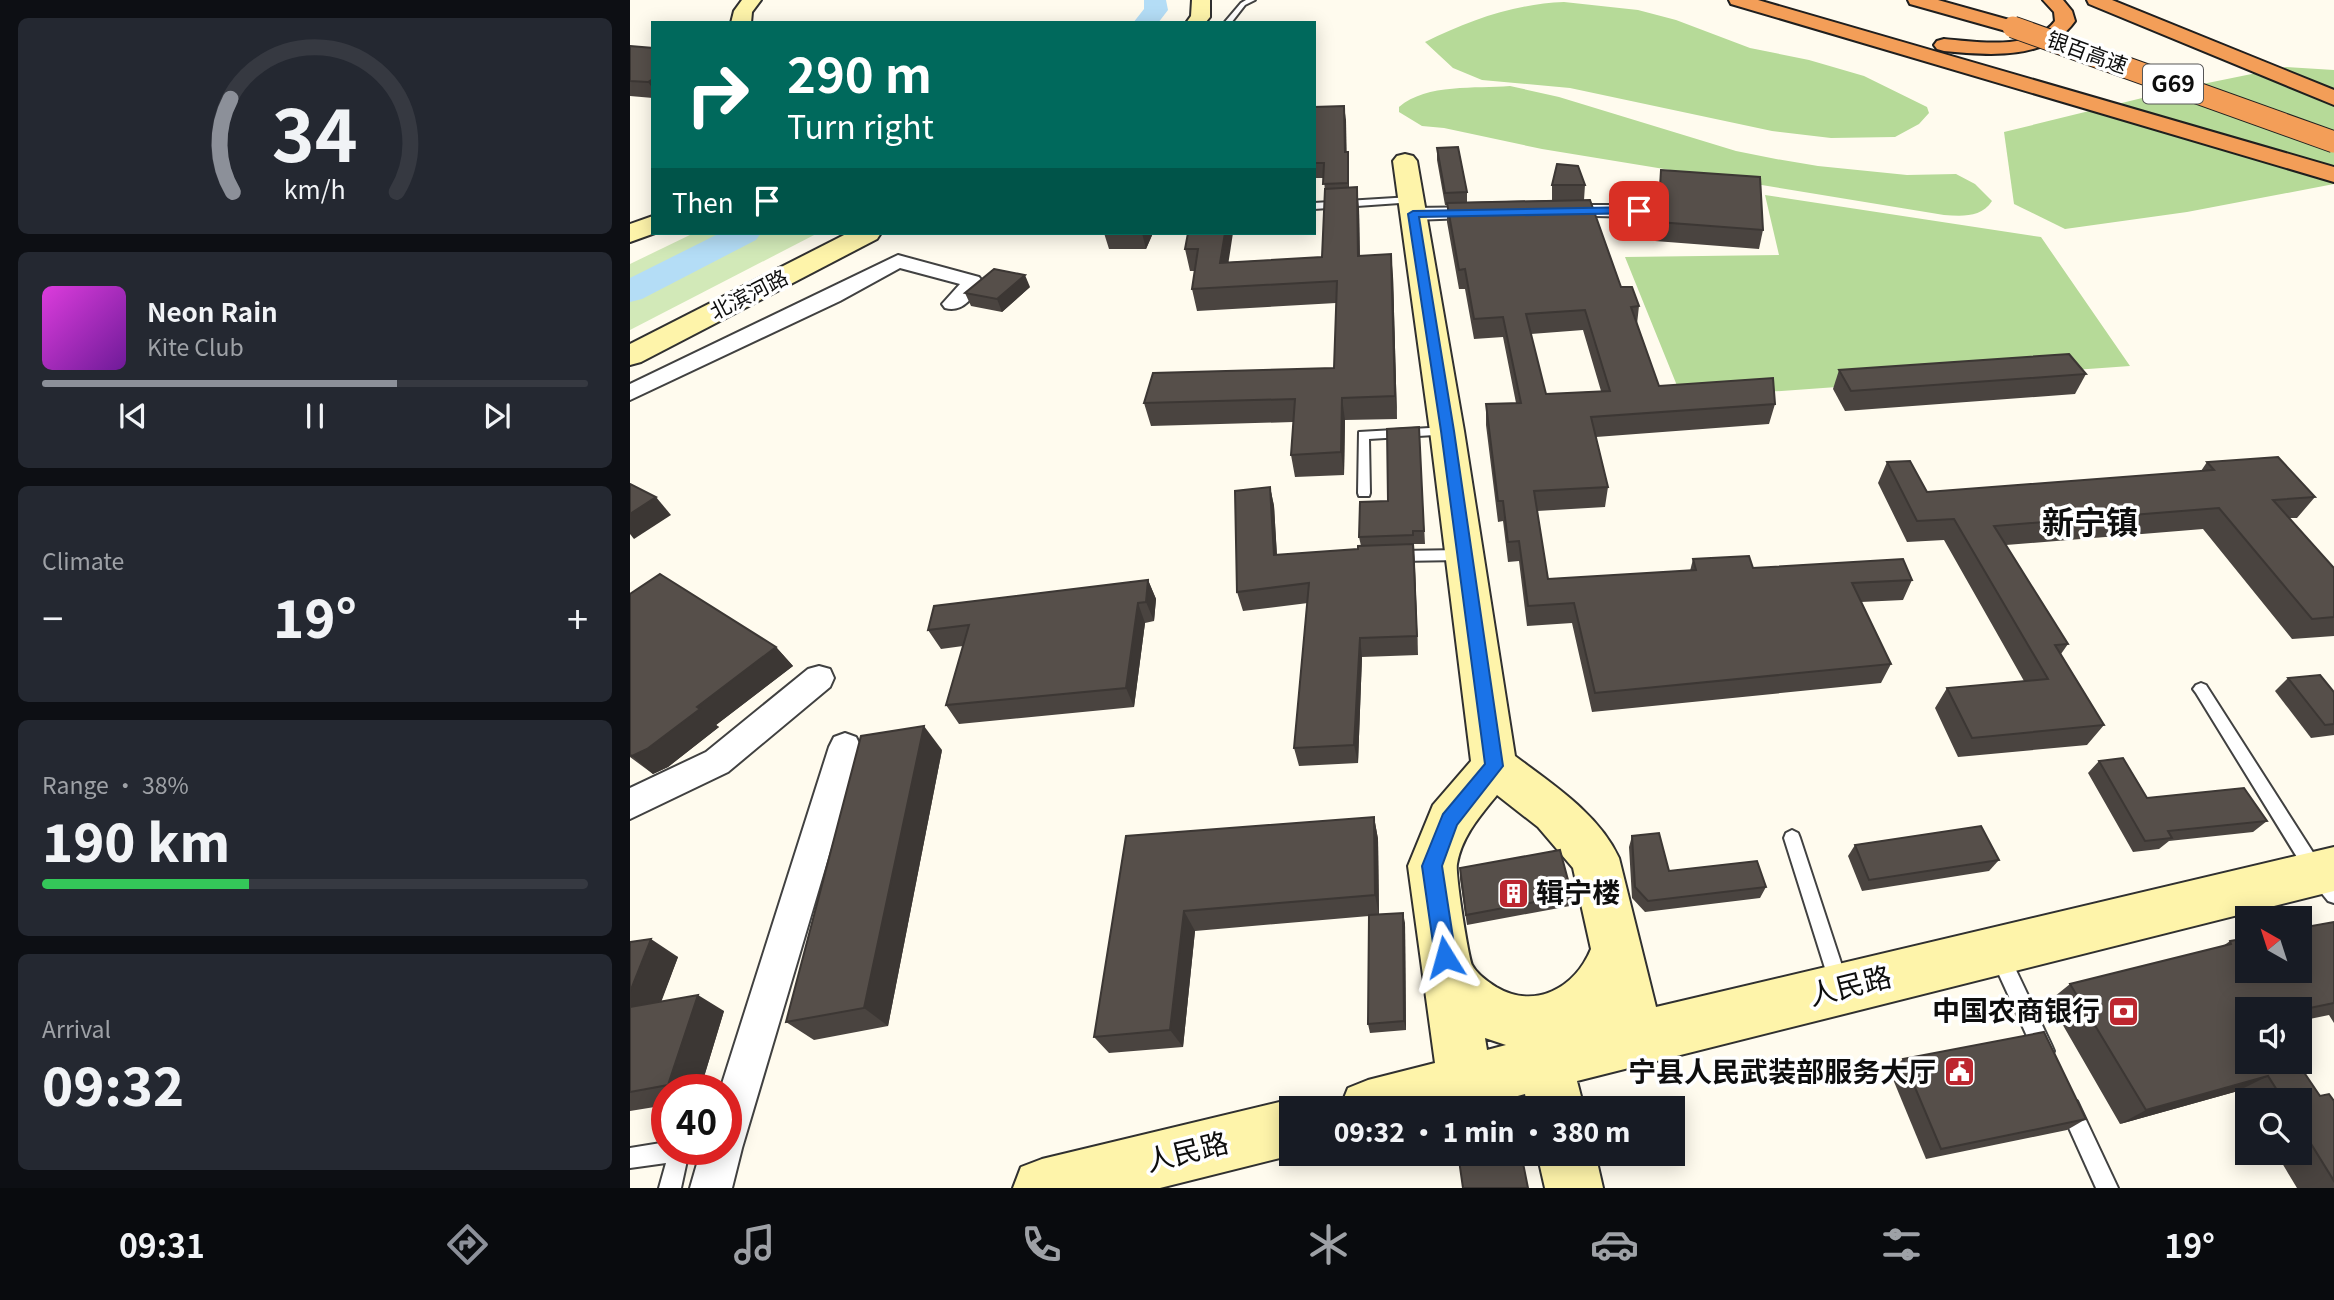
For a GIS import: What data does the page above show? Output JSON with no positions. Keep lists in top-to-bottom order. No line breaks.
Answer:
{"streets":{"highway":["银百高速","G69"],"street":["北滨河路","人民路"]},"districts":["新宁镇"],"places":{"building":["辑宁楼"],"bank":["中国农商银行"],"public building":["宁县人民武装部服务大厅"]},"north":"top left","page":{"turn":["290 m","Turn right"],"then":"Then","song":["Neon Rain","Kite Club"],"tile":["Climate",["Range · 38%","190 km"],["Arrival","09:32"]],"heat":["−","19°","+"],"limit":"40","trip":"09:32 · 1 min · 380 m","tabs":["09:31","19°"],"gauge":["34","km/h"]}}
